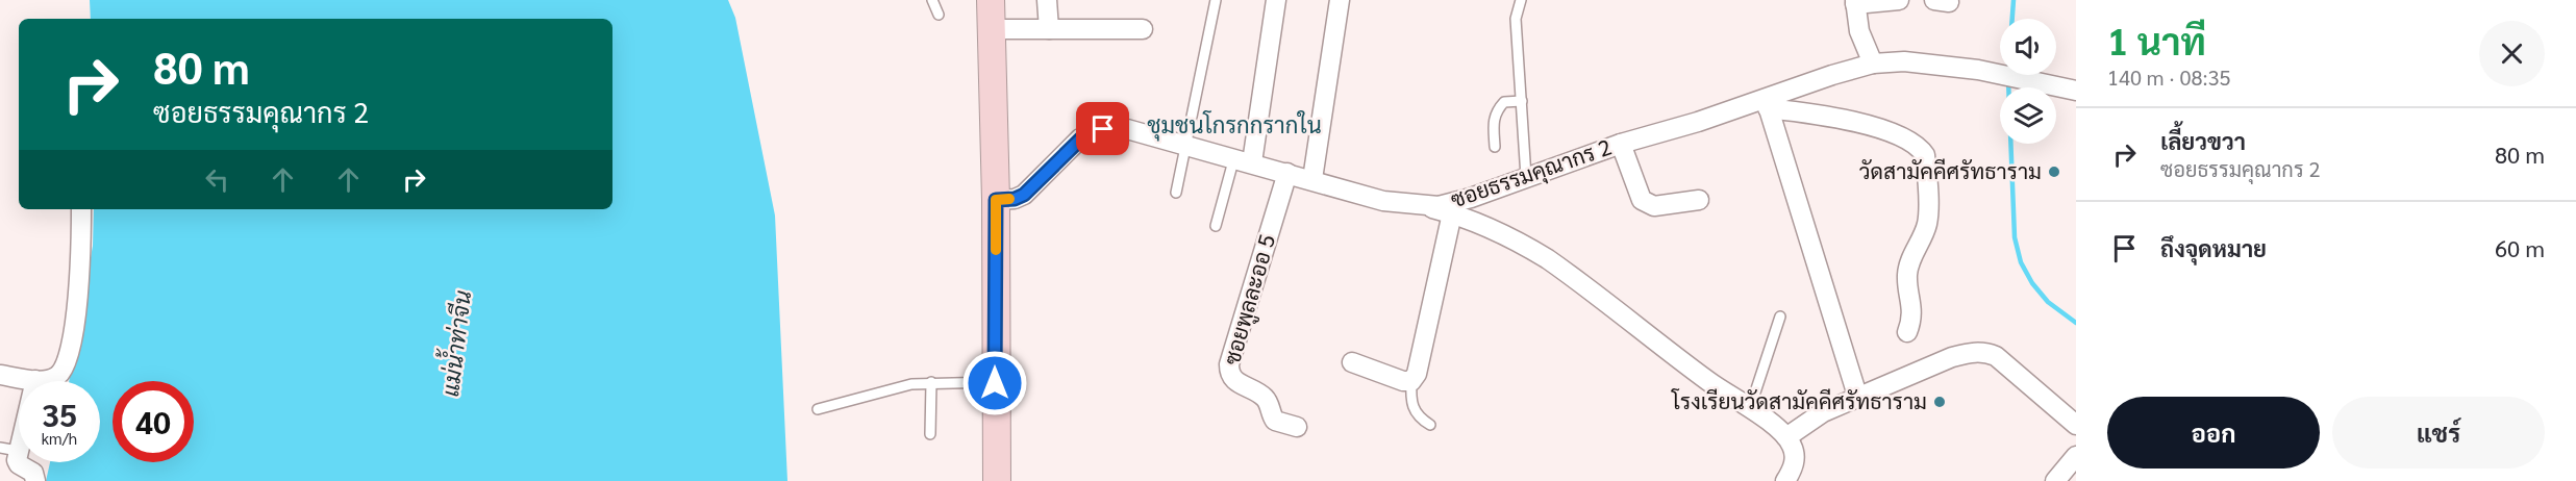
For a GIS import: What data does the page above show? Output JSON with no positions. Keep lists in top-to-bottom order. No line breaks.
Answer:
{"streets":{"street":["ซอยธรรมคุณากร 2","ซอยพูลละออ 5"]},"crossings":[["ซอยธรรมคุณากร 2","ซอยพูลละออ 5"]],"districts":["ชุมชนโกรกกรากใน"],"water":["แม่น้ำท่าจีน"],"places":["วัดสามัคคีศรัทธาราม","โรงเรียนวัดสามัคคีศรัทธาราม"],"page":{"heading":["1 นาที","140 m · 08:35"],"turn":["80 m","ซอยธรรมคุณากร 2"],"list":[{"name":"เลี้ยวขวา","note":"ซอยธรรมคุณากร 2","value":"80 m"},{"name":"ถึงจุดหมาย","value":"60 m"}],"speed":"35 km/h","limit":"40","buttons":["ออก","แชร์"]}}
